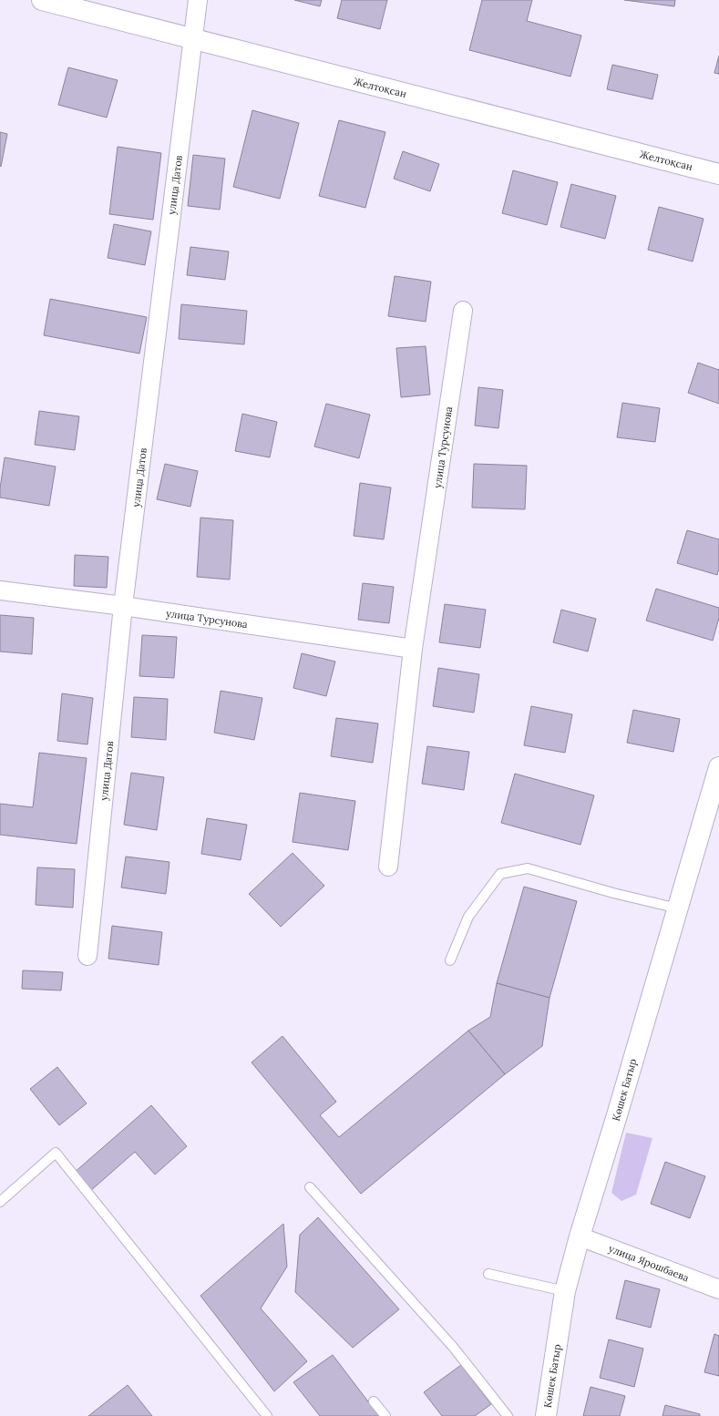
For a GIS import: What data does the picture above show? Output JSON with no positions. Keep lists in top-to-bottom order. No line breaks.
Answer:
{"streets":{"street":["Желтоқсан","улица Датов","улица Турсунова","Көшек Батыр","улица Ярошбаева"]},"crossings":[["Желтоқсан","улица Датов"],["улица Датов","улица Турсунова"],["Көшек Батыр","улица Ярошбаева"]]}
